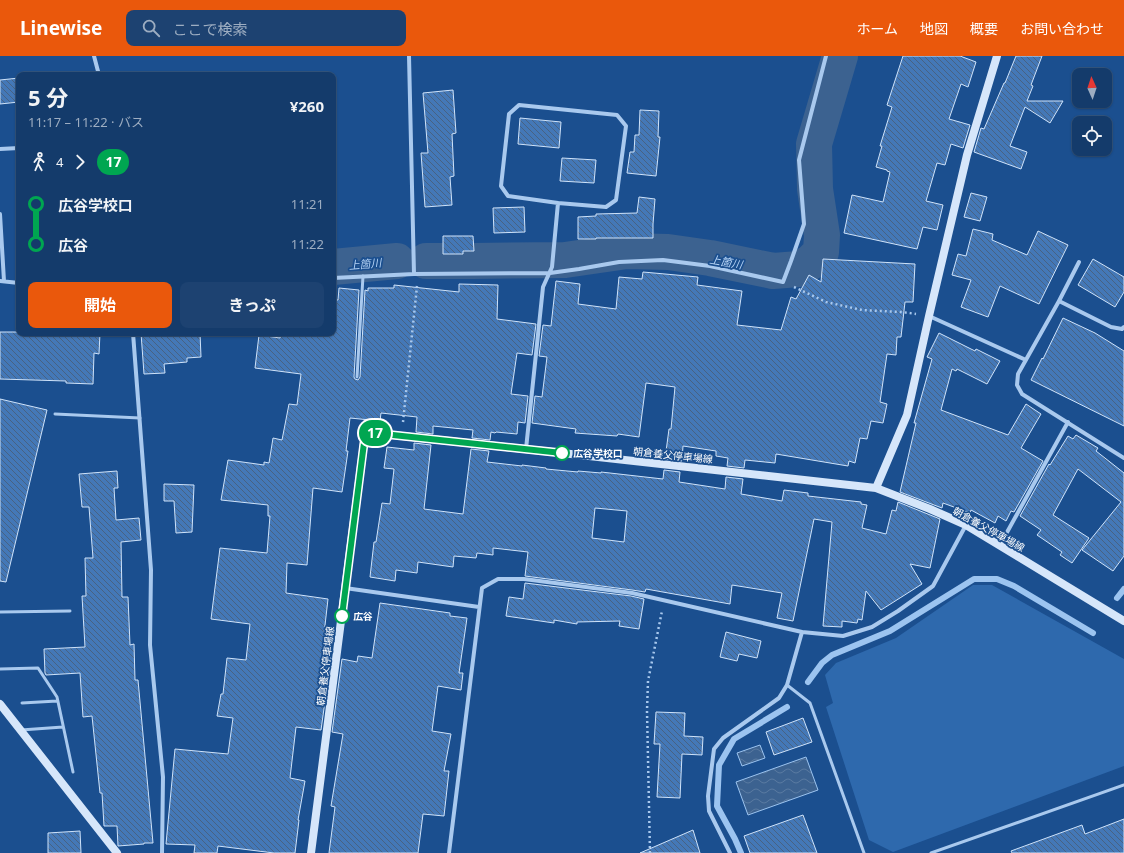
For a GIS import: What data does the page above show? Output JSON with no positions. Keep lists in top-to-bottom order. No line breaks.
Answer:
{"streets":{"main road":["朝倉養父停車場線"]},"water":["上箇川"],"places":["広谷学校口","広谷"],"lines":["bus line 17"],"north":"top","page":{"header":"Linewise","search":"ここで検索","nav":["ホーム","地図","概要","お問い合わせ"],"on_map":"17","heading":["5 分","11:17 – 11:22 · バス","¥260"],"legs":["4","17"],"list":[{"name":"広谷学校口","value":"11:21"},{"name":"広谷","value":"11:22"}],"buttons":["開始","きっぷ"]}}
